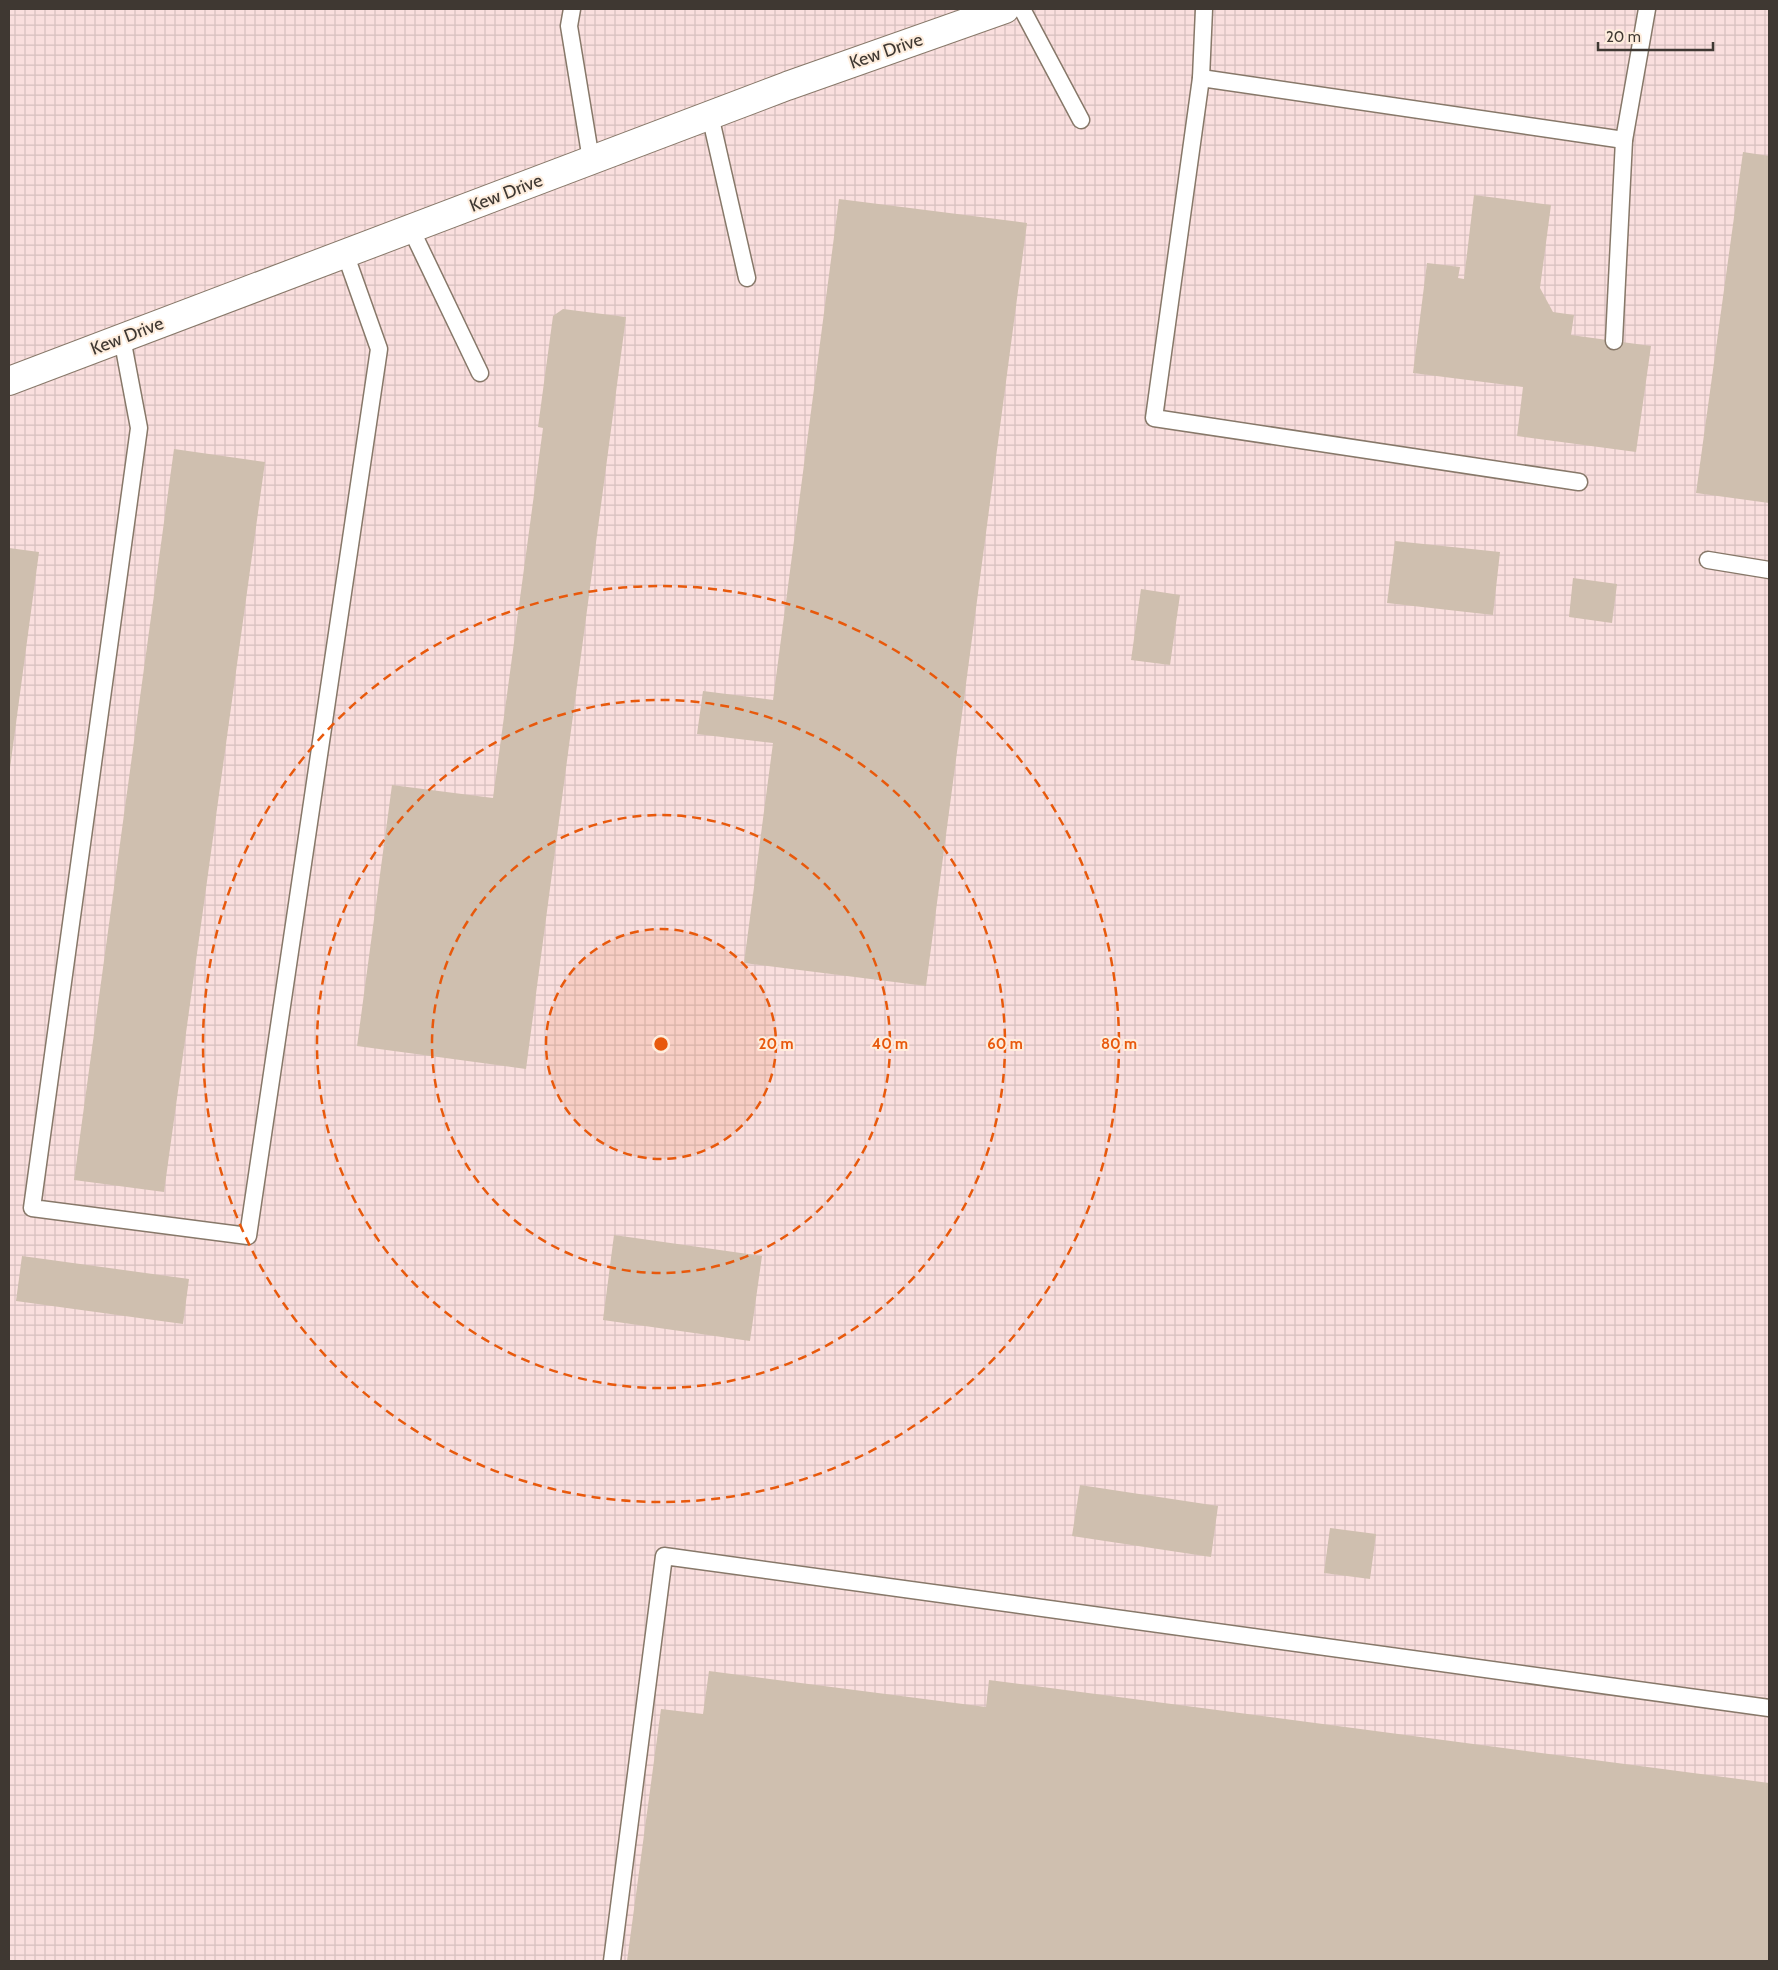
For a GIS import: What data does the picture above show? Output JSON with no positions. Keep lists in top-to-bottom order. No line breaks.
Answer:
{"streets":{"street":["Kew Drive"]},"scale_bar":"20 m","rings":["20 m","40 m","60 m","80 m"]}
